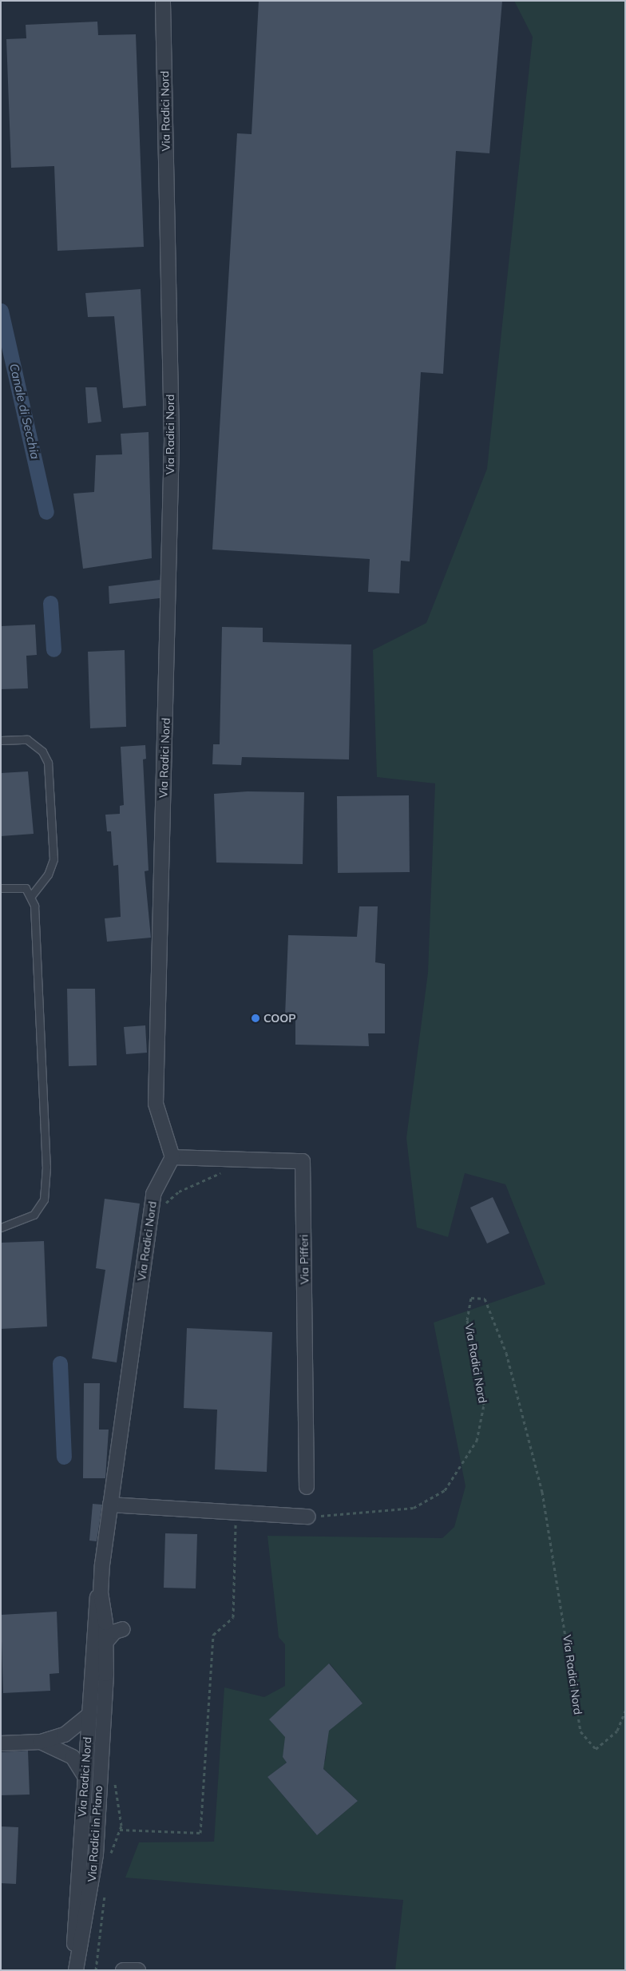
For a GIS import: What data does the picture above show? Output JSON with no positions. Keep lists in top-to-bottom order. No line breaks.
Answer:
{"streets":{"street":["Via Radici Nord","Via Pifferi","Via Radici in Piano"]},"crossings":[["Via Radici Nord","Via Pifferi"],["Via Radici Nord","Via Radici in Piano"]],"water":["Canale di Secchia"],"places":["COOP"]}
